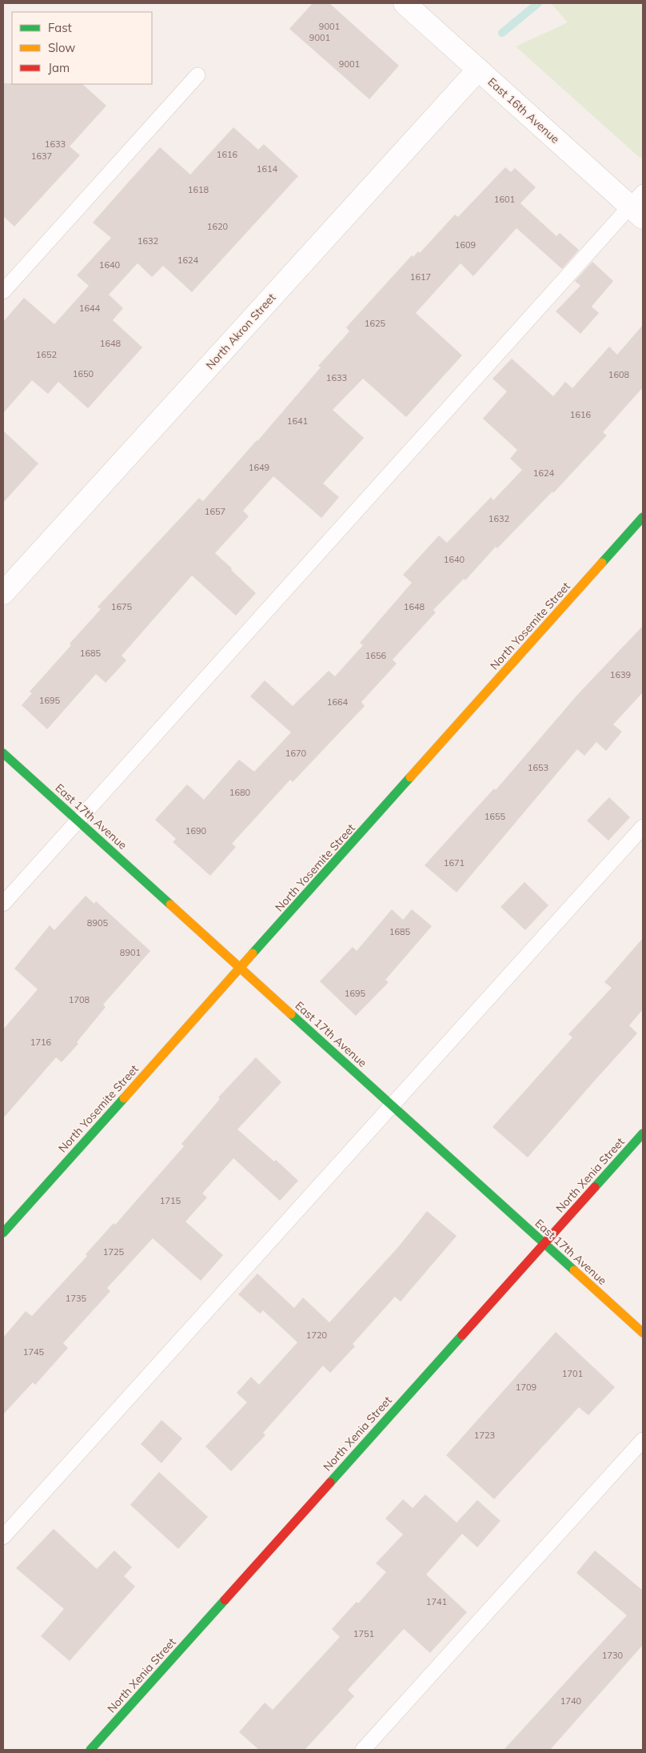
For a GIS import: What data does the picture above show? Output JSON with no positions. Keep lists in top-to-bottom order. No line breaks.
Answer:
{"streets":{"street":["East 16th Avenue","North Akron Street","North Yosemite Street","East 17th Avenue","North Xenia Street"]},"crossings":[["East 16th Avenue","North Akron Street"],["North Yosemite Street","East 17th Avenue"],["East 17th Avenue","North Xenia Street"]],"house_numbers":["9001","9001","9001","1633","1616","1637","1614","1618","1601","1620","1632","1609","1624","1640","1617","1644","1625","1648","1652","1650","1608","1633","1616","1641","1649","1624","1657","1632","1640","1675","1648","1685","1656","1639","1695","1664","1670","1653","1680","1655","1690","1671","8905","1685","8901","1695","1708","1716","1715","1725","1735","1720","1745","1701","1709","1723","1741","1751","1730","1740"],"legend":["Fast","Slow","Jam"]}
